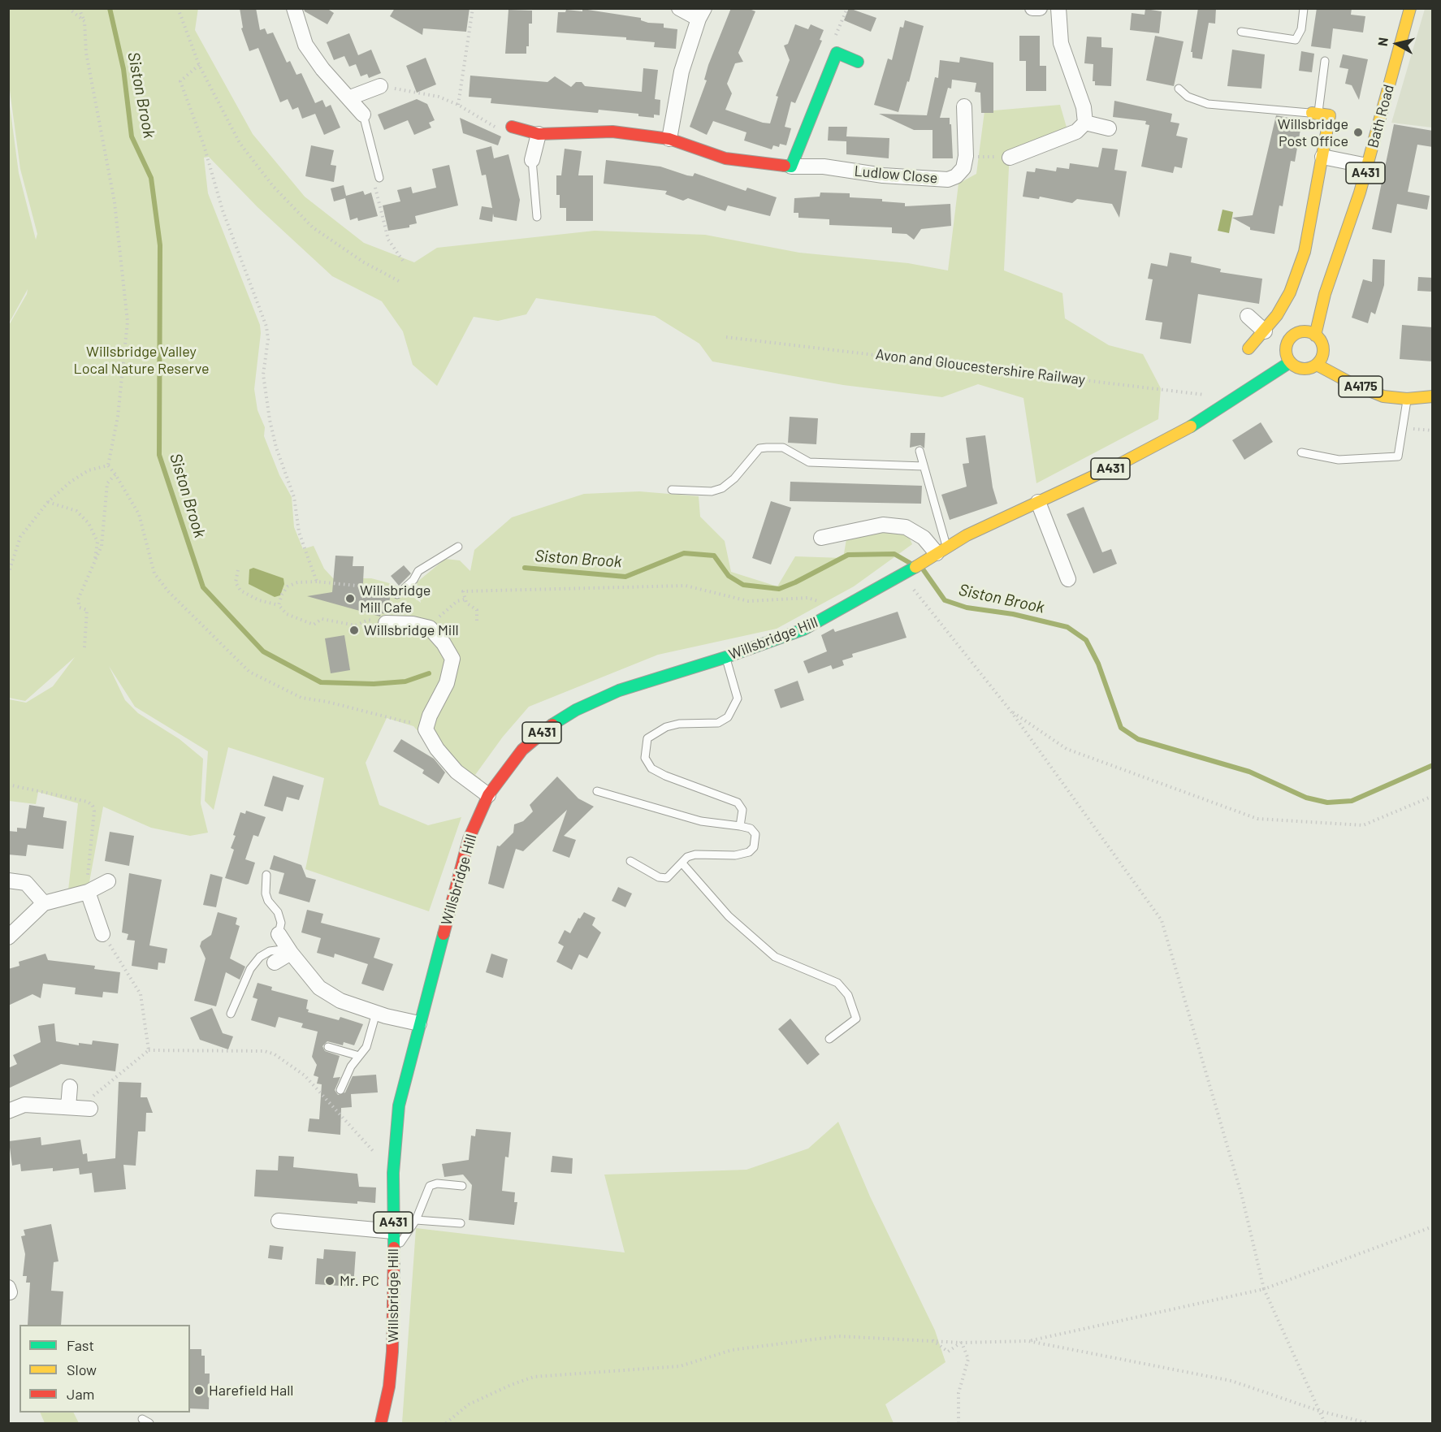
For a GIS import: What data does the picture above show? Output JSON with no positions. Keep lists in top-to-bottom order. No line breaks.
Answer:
{"streets":{"main road":["Bath Road","A431","Ludlow Close","A4175","Willsbridge Hill"],"path":["Avon and Gloucestershire Railway"]},"crossings":[["Bath Road","A431"],["Bath Road","A4175"],["A431","A4175"],["A431","Willsbridge Hill"]],"water":["Siston Brook"],"parks":["Willsbridge Valley Local Nature Reserve"],"places":["Willsbridge Post Office","Willsbridge Mill Cafe","Willsbridge Mill","Mr. PC","Harefield Hall"],"legend":["Fast","Slow","Jam"],"north":"left"}
